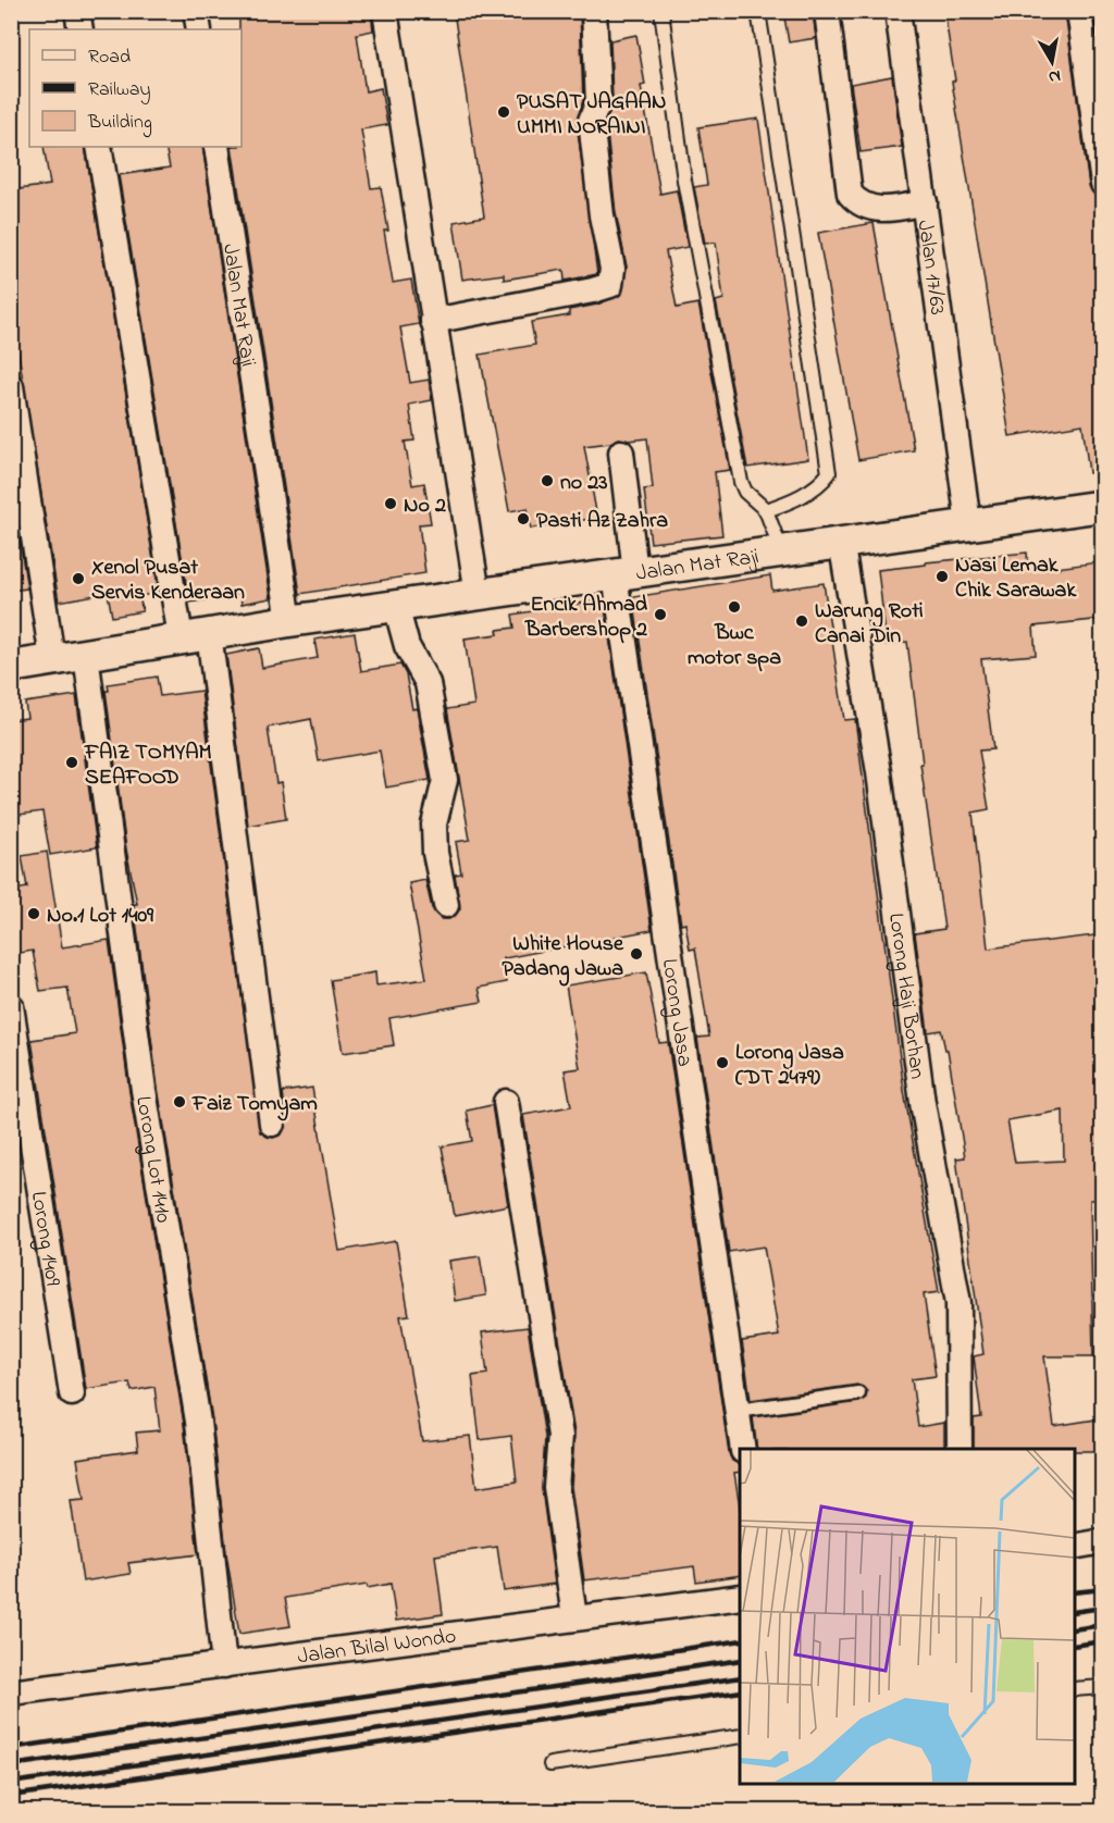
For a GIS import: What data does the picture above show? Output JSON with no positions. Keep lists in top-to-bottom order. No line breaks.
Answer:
{"streets":{"street":["Jalan 17/63","Jalan Mat Raji","Lorong Haji Borhan","Lorong Jasa","Lorong Lot 1410","Lorong 1409","Jalan Bilal Wondo"]},"crossings":[["Jalan 17/63","Jalan Mat Raji"],["Jalan Mat Raji","Lorong Haji Borhan"],["Jalan Mat Raji","Lorong Jasa"],["Jalan Mat Raji","Lorong Lot 1410"],["Lorong Lot 1410","Jalan Bilal Wondo"]],"places":["PUSAT JAGAAN UMMI NORAINI","no 23","No 2","Pasti Az Zahra","Nasi Lemak Chik Sarawak","Xenol Pusat Servis Kenderaan","Bwc motor spa","Encik Ahmad Barbershop 2","Warung Roti Canai Din","FAIZ TOMYAM SEAFOOD","No.1 Lot 1409","White House Padang Jawa","Lorong Jasa (DT 2479)","Faiz Tomyam"],"legend":["Road","Railway","Building"],"north":"bottom"}
